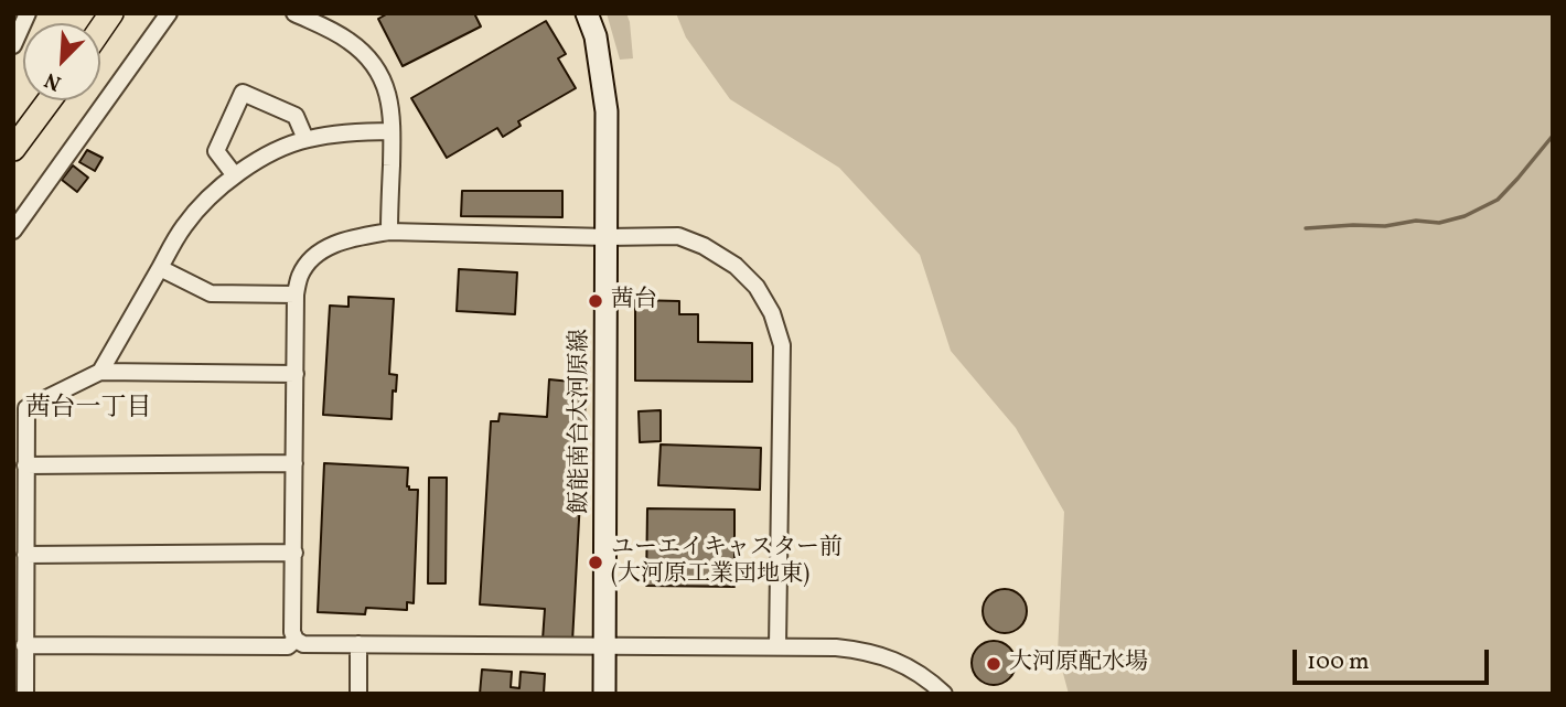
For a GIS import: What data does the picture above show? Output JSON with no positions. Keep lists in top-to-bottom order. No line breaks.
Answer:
{"streets":{"street":["飯能南台大河原線"]},"districts":["茜台一丁目"],"places":["茜台","ユーエイキャスター前 (大河原工業団地東)","大河原配水場"],"scale_bar":"100 m","north":"bottom left"}
